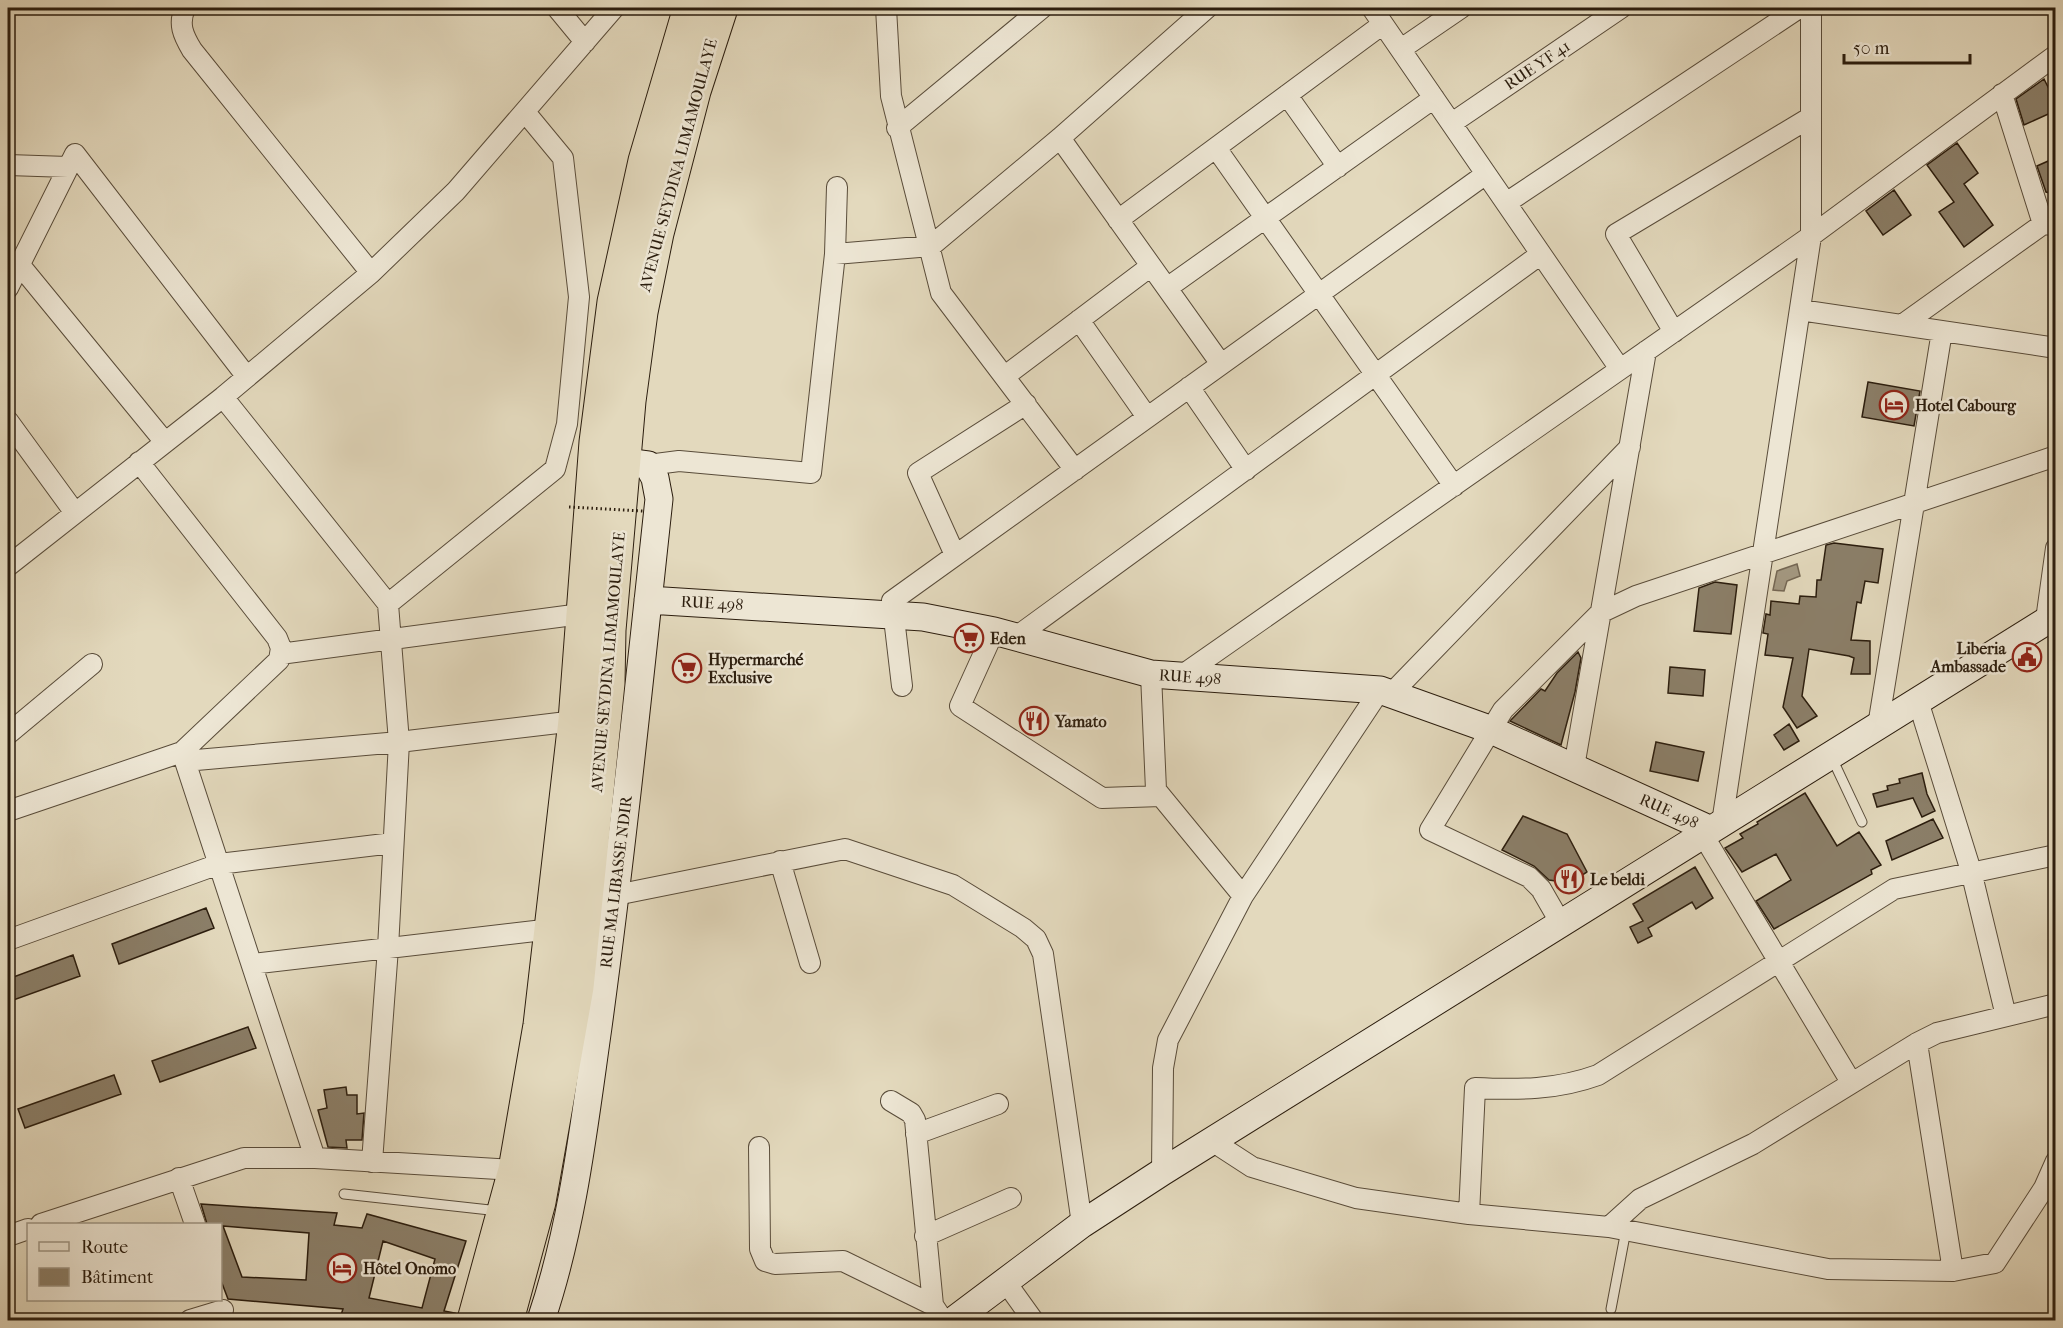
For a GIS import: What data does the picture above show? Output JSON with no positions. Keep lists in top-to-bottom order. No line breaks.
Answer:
{"streets":{"highway":["AVENUE SEYDINA LIMAMOULAYE"],"street":["RUE YF 41","RUE 498","RUE MA LIBASSE NDIR"]},"crossings":[["AVENUE SEYDINA LIMAMOULAYE","RUE MA LIBASSE NDIR"],["RUE 498","RUE MA LIBASSE NDIR"]],"places":{"hotel":["Hotel Cabourg","Hôtel Onomo"],"supermarket":["Eden","Hypermarché Exclusive"],"public building":["Liberia Ambassade"],"restaurant":["Yamato","Le beldi"]},"legend":["Route","Bâtiment"],"scale_bar":"50 m"}
